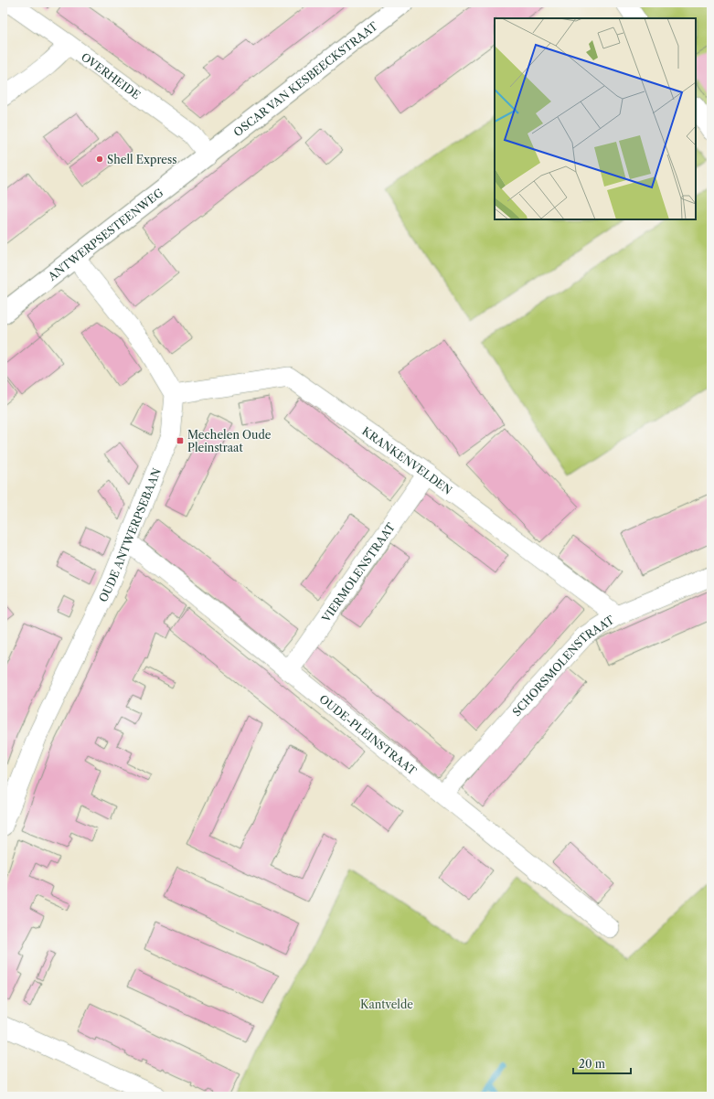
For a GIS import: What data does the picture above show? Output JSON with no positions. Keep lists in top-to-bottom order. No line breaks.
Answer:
{"streets":{"main road":["OSCAR VAN KESBEECKSTRAAT","ANTWERPSESTEENWEG"],"street":["OVERHEIDE","KRANKENVELDEN","OUDE ANTWERPSEBAAN","VIERMOLENSTRAAT","SCHORSMOLENSTRAAT","OUDE-PLEINSTRAAT"]},"crossings":[["OVERHEIDE","OSCAR VAN KESBEECKSTRAAT"],["OVERHEIDE","ANTWERPSESTEENWEG"],["OSCAR VAN KESBEECKSTRAAT","ANTWERPSESTEENWEG"],["KRANKENVELDEN","OUDE ANTWERPSEBAAN"],["KRANKENVELDEN","VIERMOLENSTRAAT"],["KRANKENVELDEN","SCHORSMOLENSTRAAT"],["OUDE ANTWERPSEBAAN","OUDE-PLEINSTRAAT"],["VIERMOLENSTRAAT","OUDE-PLEINSTRAAT"],["SCHORSMOLENSTRAAT","OUDE-PLEINSTRAAT"]],"parks":["Kantvelde"],"places":{"other":["Shell Express"],"transit":["Mechelen Oude Pleinstraat"]},"scale_bar":"20 m"}
